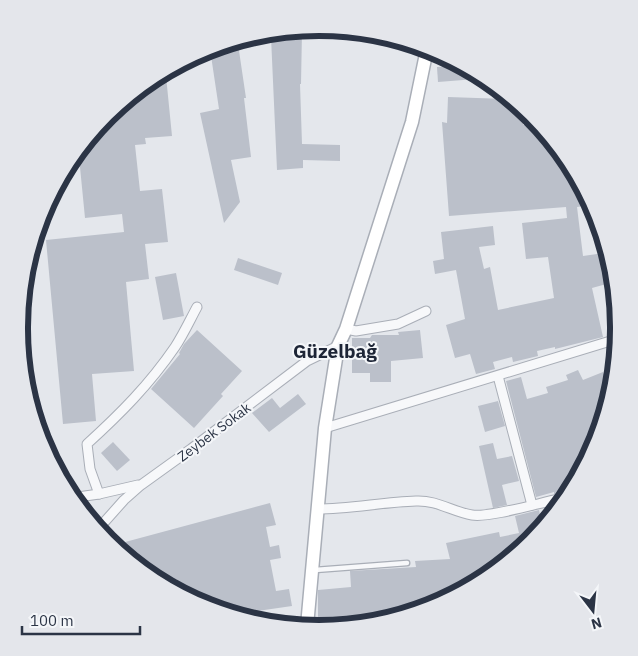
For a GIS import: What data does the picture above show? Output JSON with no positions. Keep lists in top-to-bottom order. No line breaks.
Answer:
{"streets":{"street":["Zeybek Sokak"]},"districts":["Güzelbağ"],"scale_bar":"100 m","north":"bottom"}
